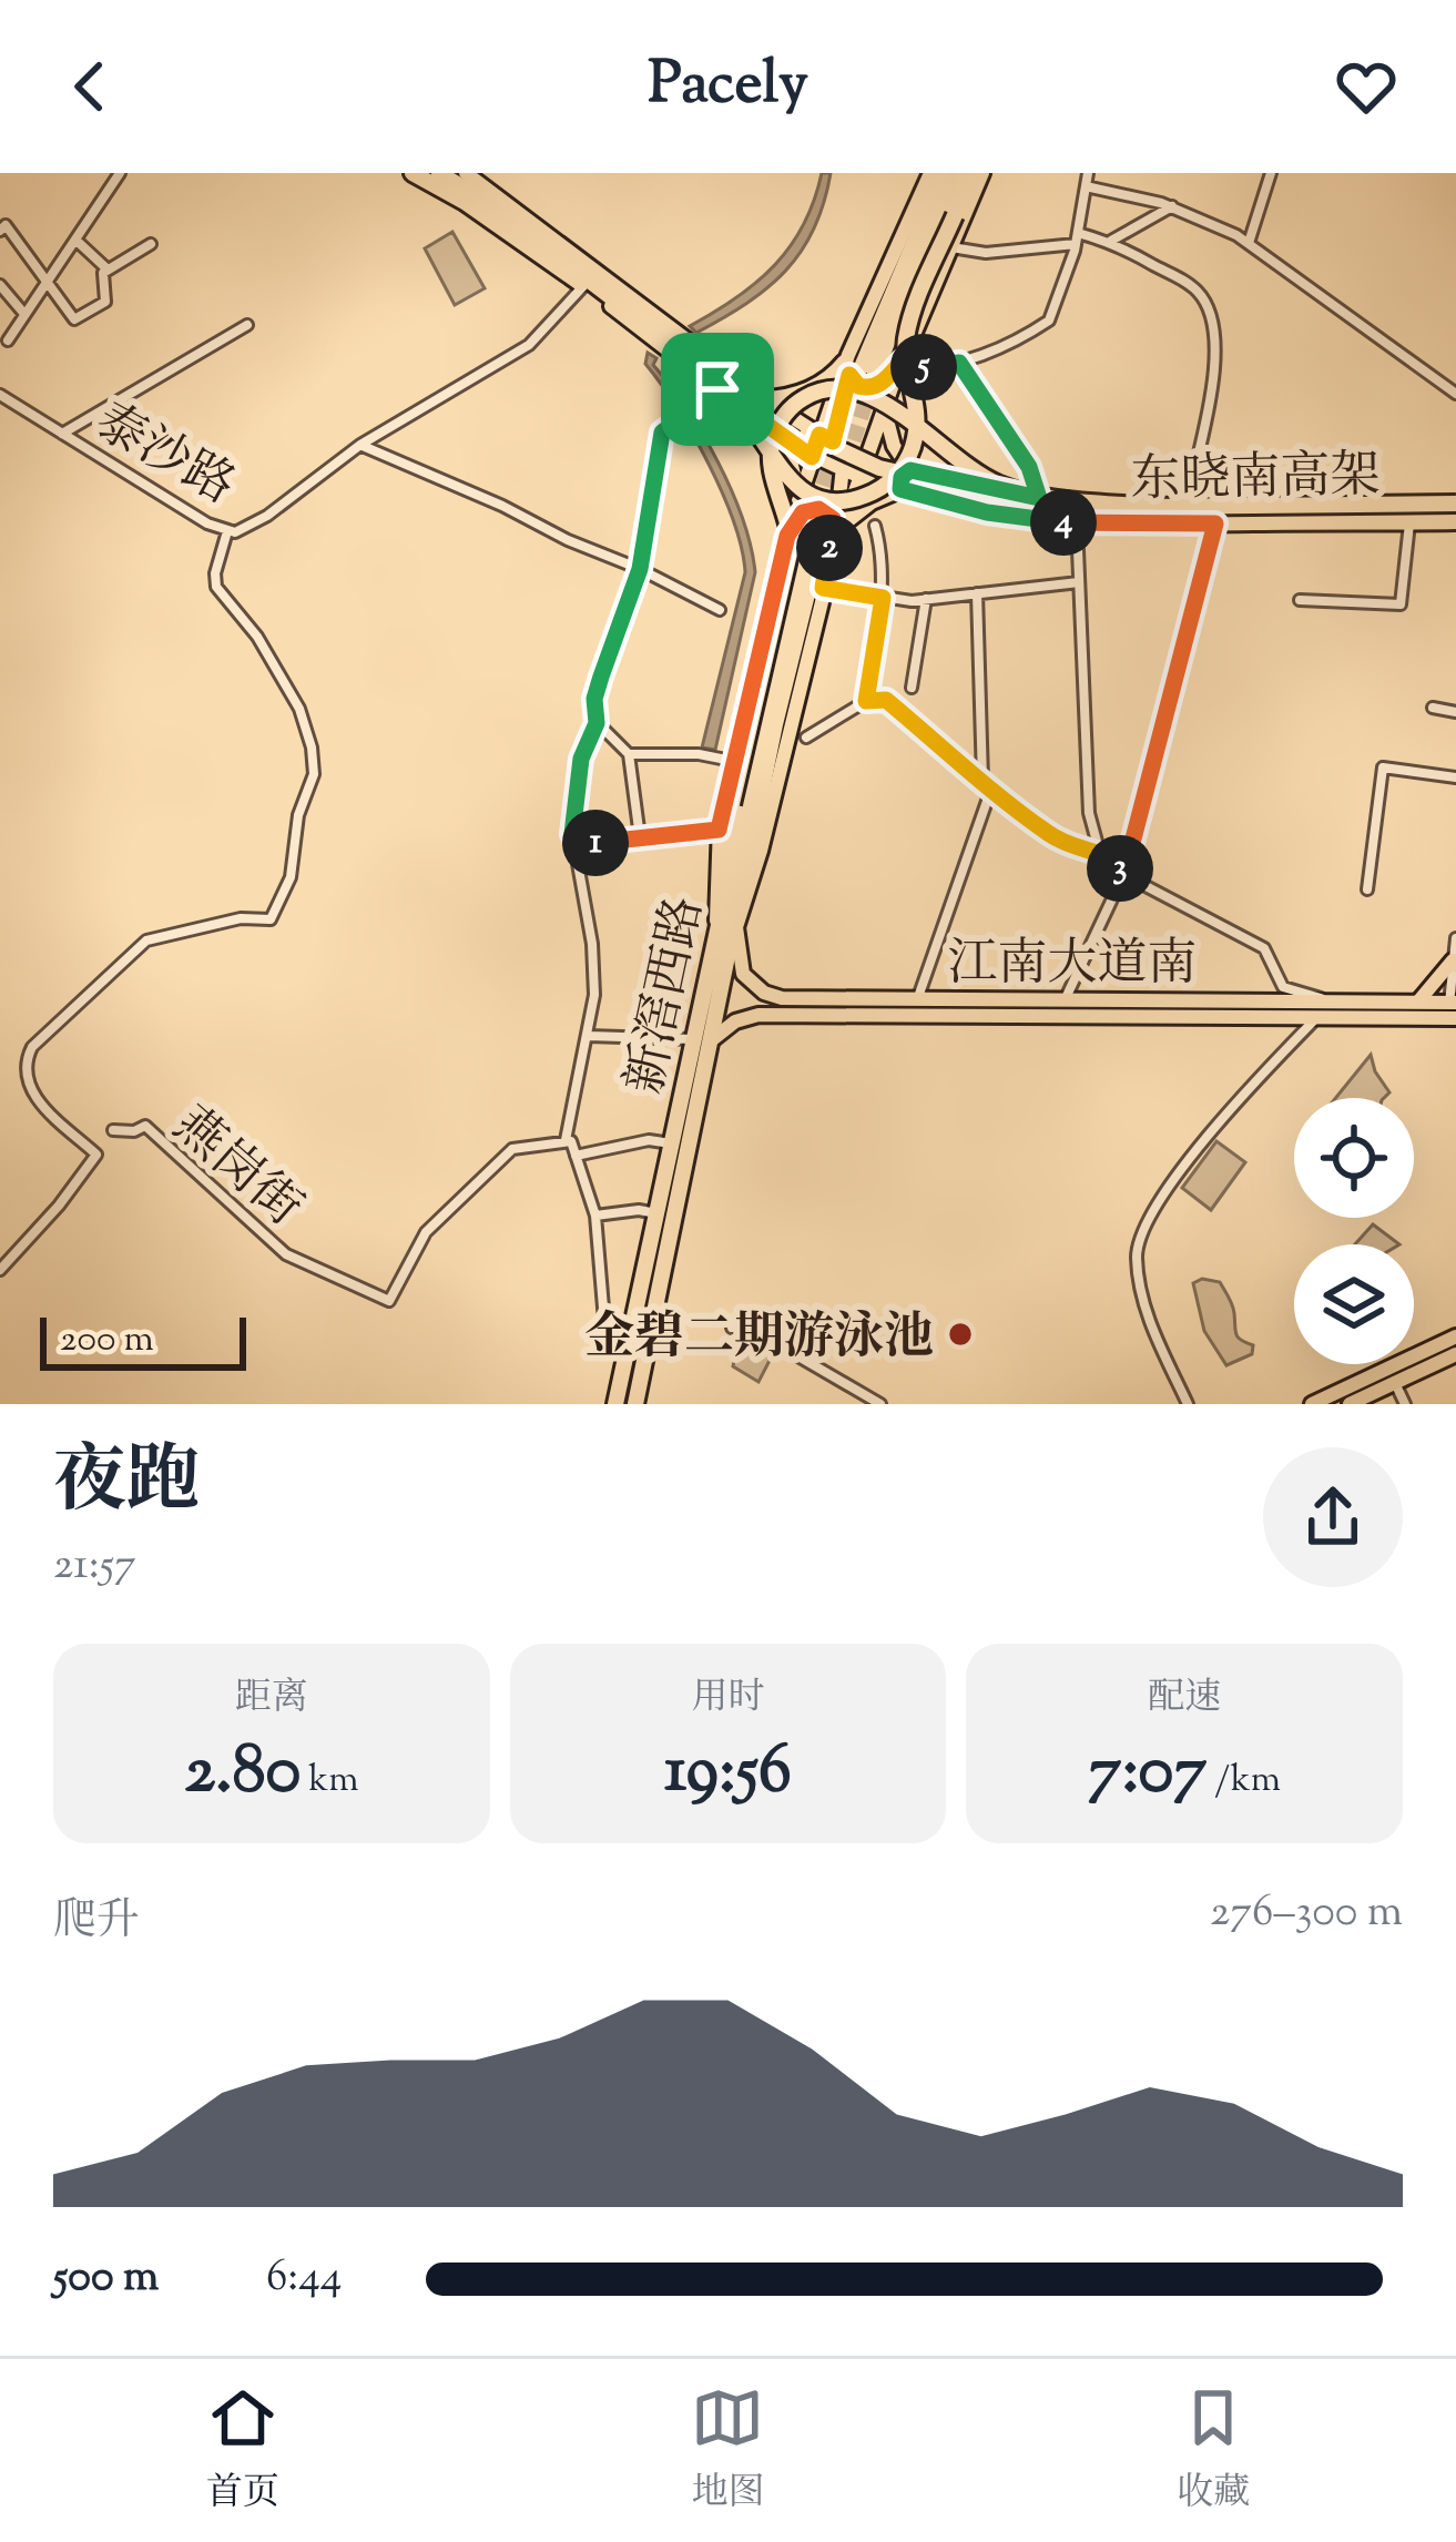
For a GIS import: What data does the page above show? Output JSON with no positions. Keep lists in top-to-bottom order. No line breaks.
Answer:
{"streets":{"highway":["东晓南高架","新滘西路"],"main road":["江南大道南"],"street":["泰沙路","燕岗街"]},"crossings":[["江南大道南","新滘西路"]],"places":["金碧二期游泳池"],"scale_bar":"200 m","page":{"header":"Pacely","pins":["5","4","2","1","3"],"scale":"200 m","heading":["夜跑","21:57"],"stats":[["距离","2.80 km"],["用时","19:56"],["配速","7:07 /km"]],"chart":["爬升","276–300 m"],"list":[{"name":"500 m","note":"6:44"}],"tabs":["首页","地图","收藏"]}}
